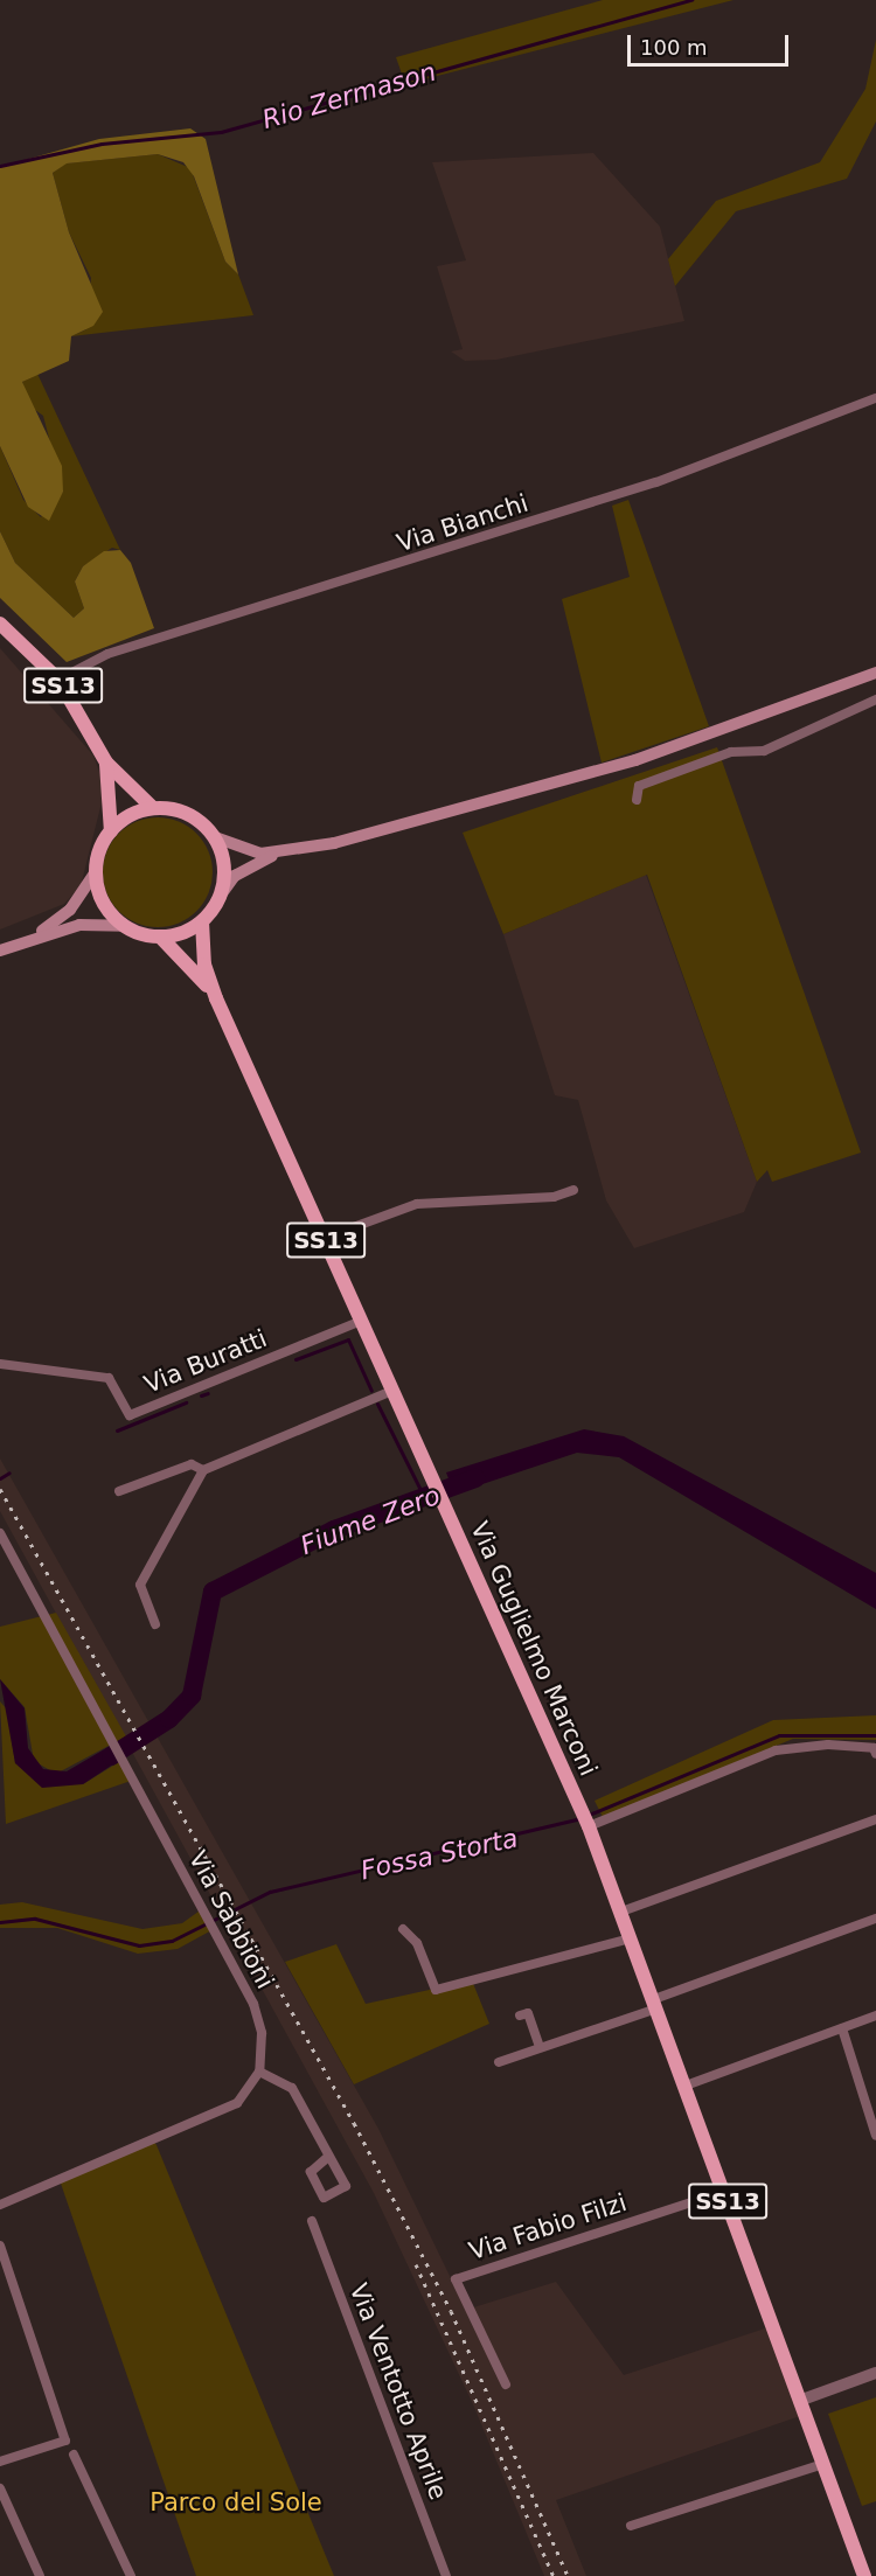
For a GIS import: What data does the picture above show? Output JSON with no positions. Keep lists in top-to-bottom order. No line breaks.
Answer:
{"streets":{"main road":["SS13","Via Guglielmo Marconi"],"street":["Via Bianchi","Via Buratti","Via Sabbioni","Via Fabio Filzi","Via Ventotto Aprile"]},"crossings":[["Via Bianchi","SS13"],["SS13","Via Guglielmo Marconi"],["Via Buratti","Via Guglielmo Marconi"],["Via Guglielmo Marconi","Via Fabio Filzi"]],"water":["Rio Zermason","Fiume Zero","Fossa Storta"],"parks":["Parco del Sole"],"scale_bar":"100 m"}
